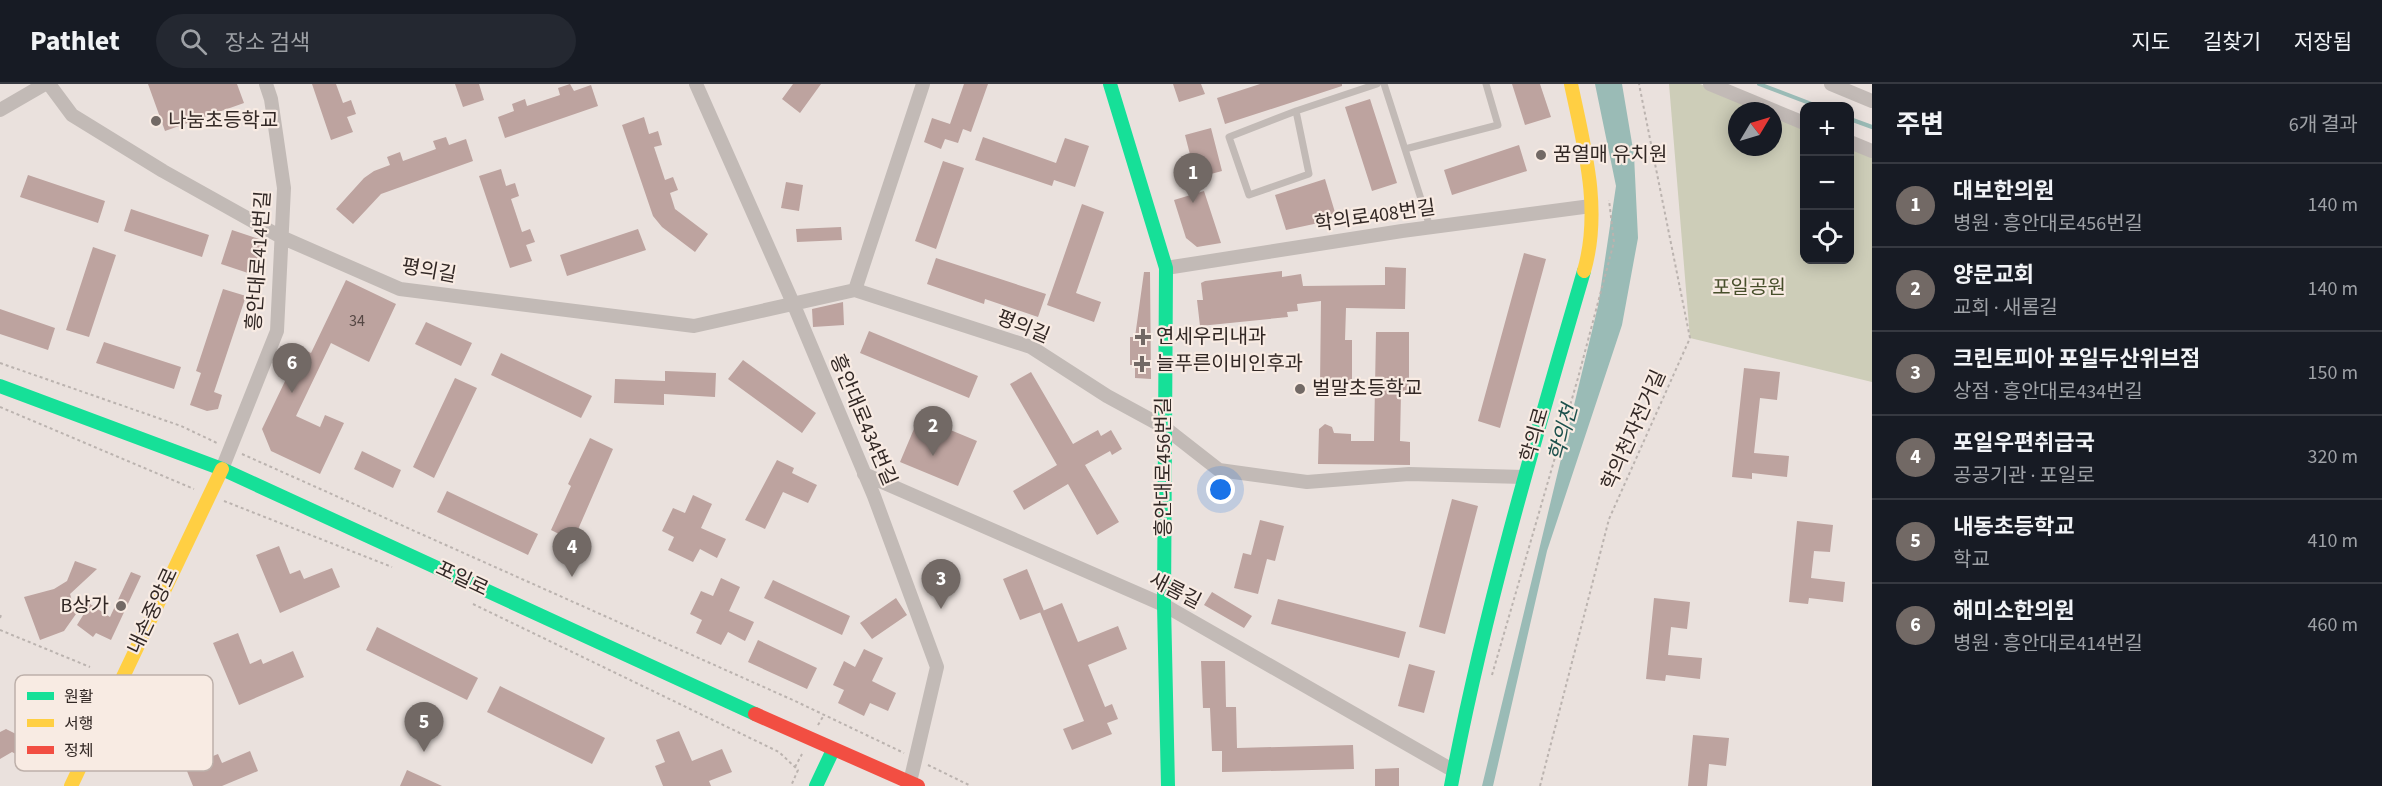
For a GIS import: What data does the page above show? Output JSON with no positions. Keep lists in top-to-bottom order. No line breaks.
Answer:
{"streets":{"street":["학의로408번길","흥안대로414번길","평의길","흥안대로434번길","학의로","흥안대로456번길","포일로","새롬길","내손중앙로"],"path":["학의천자전거길"]},"crossings":[["학의로408번길","학의로"],["학의로408번길","흥안대로456번길"],["흥안대로414번길","평의길"],["흥안대로414번길","포일로"],["흥안대로414번길","내손중앙로"],["평의길","흥안대로434번길"],["평의길","학의로"],["평의길","흥안대로456번길"],["흥안대로434번길","포일로"],["흥안대로434번길","새롬길"],["학의로","새롬길"],["흥안대로456번길","새롬길"],["포일로","내손중앙로"]],"water":["학의천"],"parks":["포일공원"],"places":{"other":["나눔초등학교","꿈열매 유치원","벌말초등학교","B상가"],"health":["연세우리내과","늘푸른이비인후과"]},"house_numbers":["34"],"legend":["원활","서행","정체"],"north":"top right","page":{"header":"Pathlet","search":"장소 검색","nav":["지도","길찾기","저장됨"],"heading":["주변","6개 결과"],"map_buttons":["+","−"],"pins":["1","6","2","4","3","5"],"list":[{"mark":"1","name":"대보한의원","note":"병원 · 흥안대로456번길","value":"140 m"},{"mark":"2","name":"양문교회","note":"교회 · 새롬길","value":"140 m"},{"mark":"3","name":"크린토피아 포일두산위브점","note":"상점 · 흥안대로434번길","value":"150 m"},{"mark":"4","name":"포일우편취급국","note":"공공기관 · 포일로","value":"320 m"},{"mark":"5","name":"내동초등학교","note":"학교","value":"410 m"},{"mark":"6","name":"해미소한의원","note":"병원 · 흥안대로414번길","value":"460 m"}]}}
